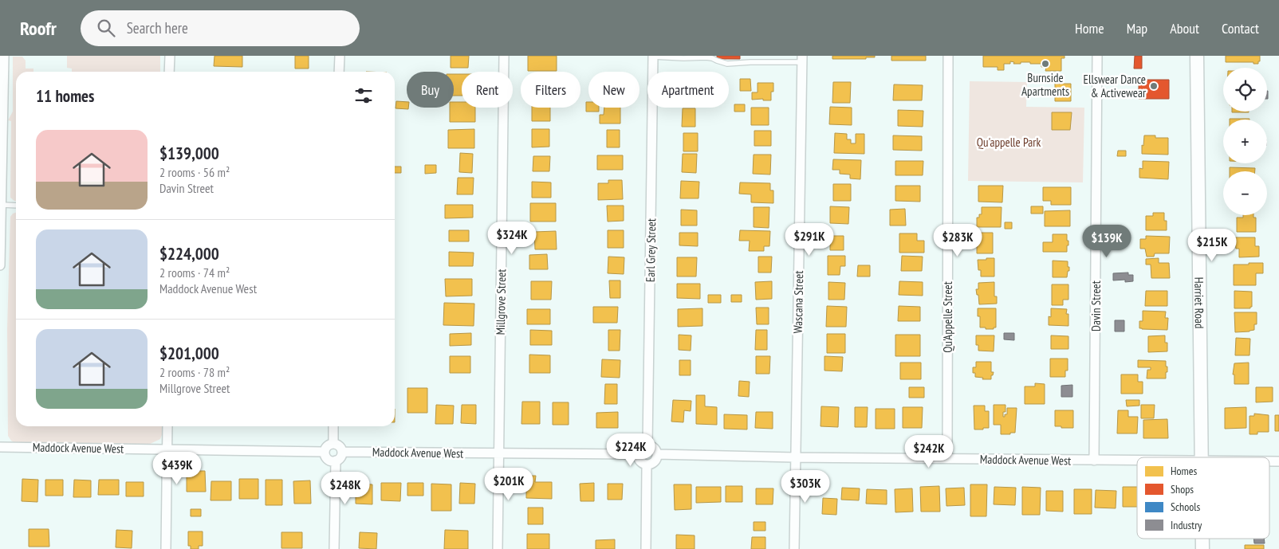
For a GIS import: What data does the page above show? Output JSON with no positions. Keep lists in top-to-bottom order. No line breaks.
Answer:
{"streets":{"main road":["Harriet Road"],"street":["Earl Grey Street","Millgrove Street","Wascana Street","Davin Street","Qu'Appelle Street","Maddock Avenue West"]},"crossings":[["Earl Grey Street","Maddock Avenue West"],["Millgrove Street","Maddock Avenue West"],["Wascana Street","Maddock Avenue West"],["Davin Street","Maddock Avenue West"],["Qu'Appelle Street","Maddock Avenue West"]],"parks":["Qu'appelle Park"],"places":["Burnside Apartments","Ellswear Dance & Activewear"],"legend":["Homes","Shops","Schools","Industry"],"page":{"header":"Roofr","search":"Search here","nav":["Home","Map","About","Contact"],"map_buttons":["+","−"],"chip":["Buy","Rent","Filters","New","Apartment"],"heading":"11 homes","list":[{"name":"$139,000","note":"2 rooms · 56 m² · Davin Street"},{"name":"$224,000","note":"2 rooms · 74 m² · Maddock Avenue West"},{"name":"$201,000","note":"2 rooms · 78 m² · Millgrove Street"}],"price":["$324K","$291K","$283K","$139K","$215K","$224K","$242K","$439K","$201K","$303K","$248K"]}}
